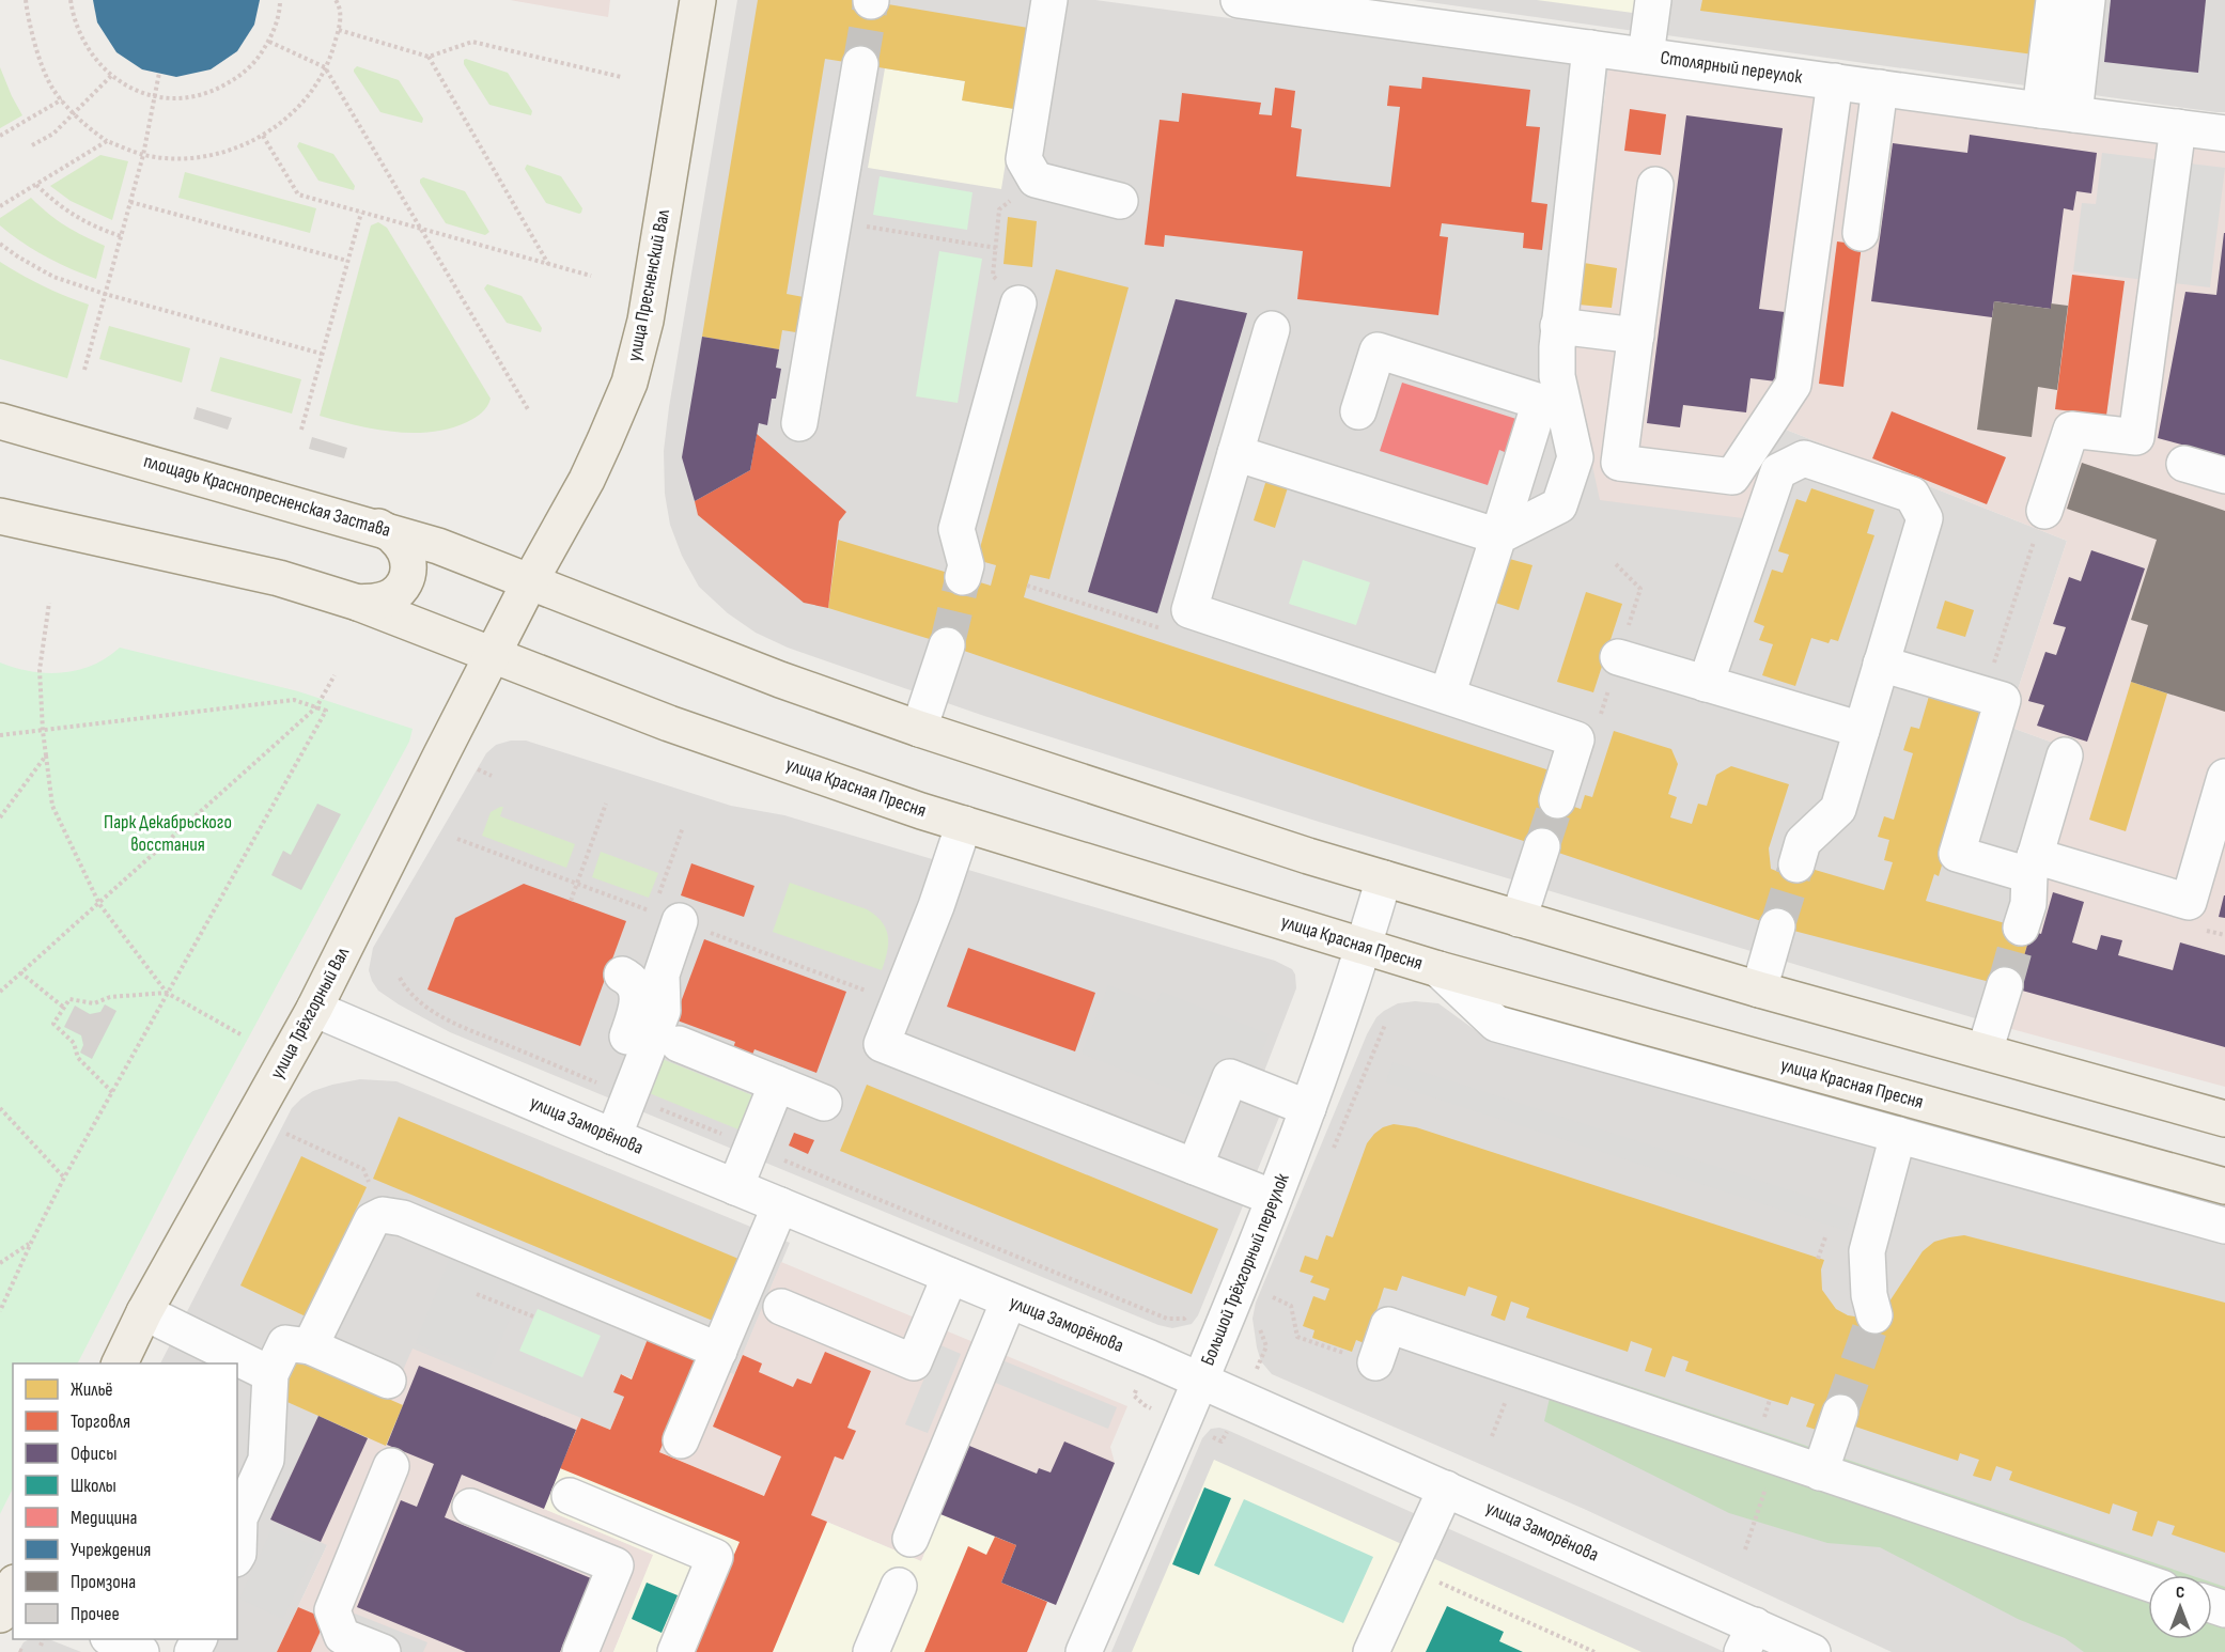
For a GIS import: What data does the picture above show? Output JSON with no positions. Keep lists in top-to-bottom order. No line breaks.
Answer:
{"streets":{"main road":["улица Пресненский Вал","площадь Краснопресненская Застава","улица Красная Пресня","улица Трёхгорный Вал"],"street":["Столярный переулок","улица Заморёнова","Большой Трёхгорный переулок"]},"crossings":[["улица Пресненский Вал","площадь Краснопресненская Застава"],["улица Пресненский Вал","улица Красная Пресня"],["улица Пресненский Вал","улица Трёхгорный Вал"],["улица Красная Пресня","улица Трёхгорный Вал"],["улица Красная Пресня","Большой Трёхгорный переулок"],["улица Трёхгорный Вал","улица Заморёнова"],["улица Заморёнова","Большой Трёхгорный переулок"]],"parks":["Парк Декабрьского восстания"],"legend":["Жильё","Торговля","Офисы","Школы","Медицина","Учреждения","Промзона","Прочее"],"north":"top"}
